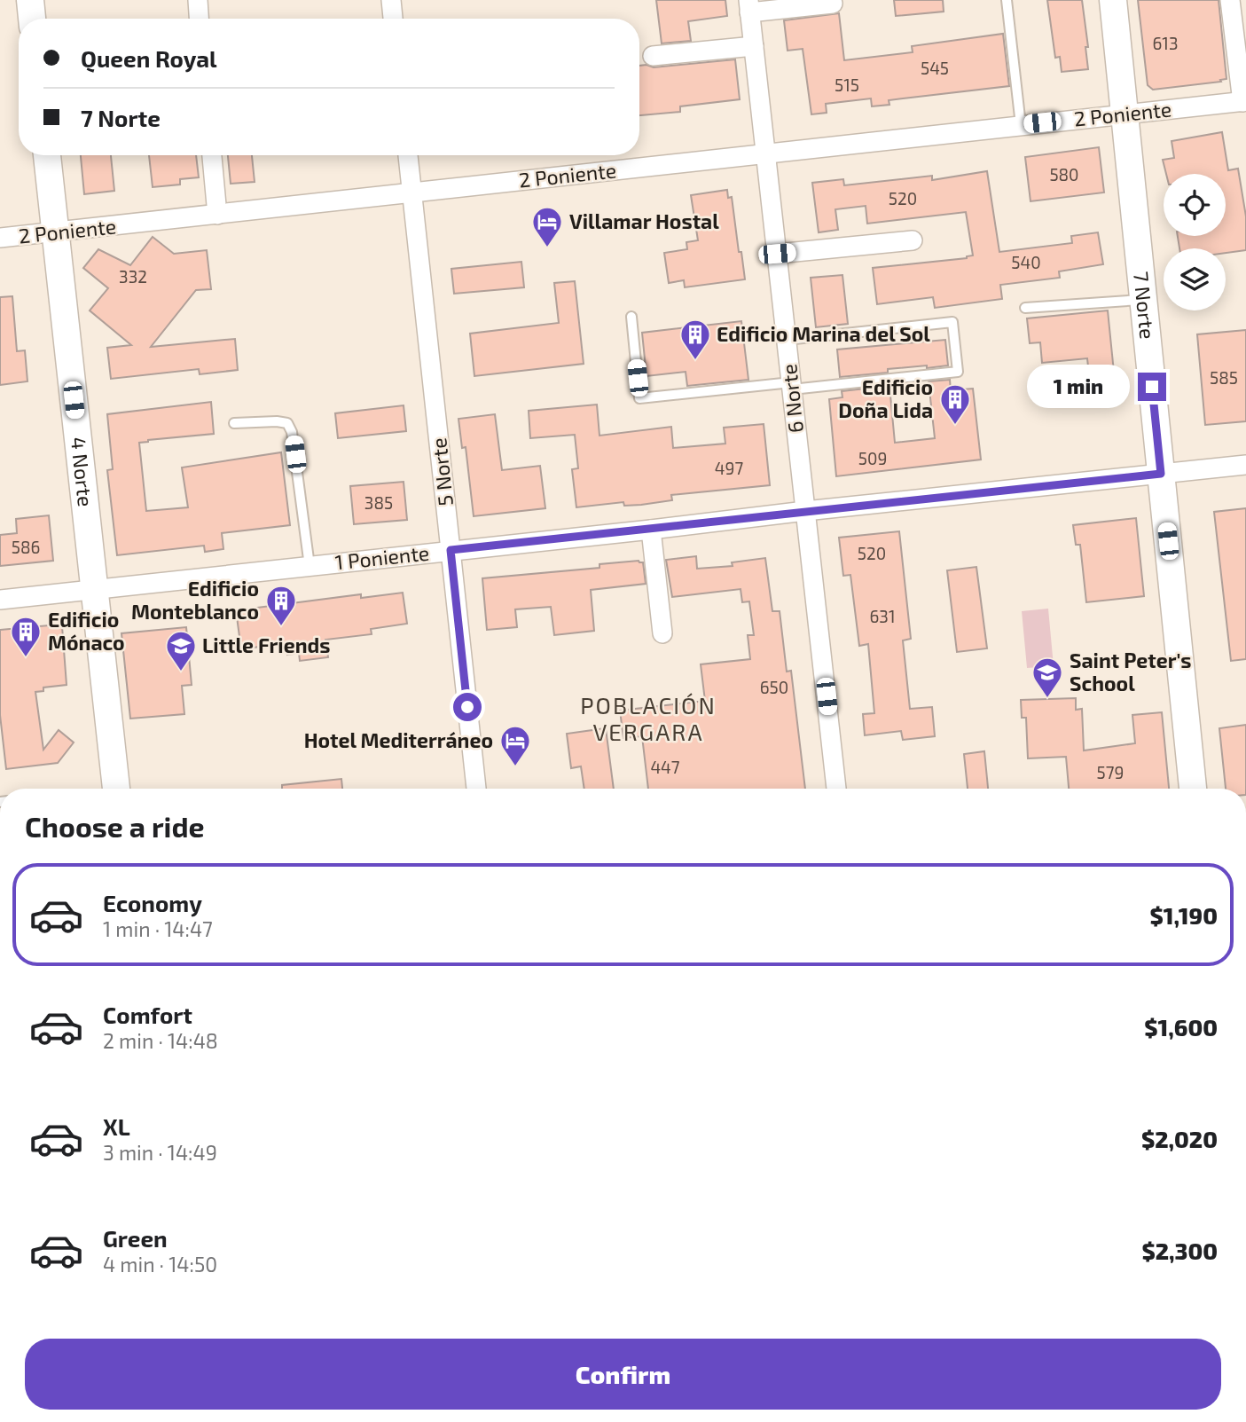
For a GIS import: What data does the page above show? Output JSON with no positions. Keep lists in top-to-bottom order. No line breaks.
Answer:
{"streets":{"street":["2 Poniente","7 Norte","6 Norte","4 Norte","5 Norte","1 Poniente"]},"crossings":[["2 Poniente","7 Norte"],["2 Poniente","6 Norte"],["2 Poniente","4 Norte"],["2 Poniente","5 Norte"],["7 Norte","1 Poniente"],["6 Norte","1 Poniente"],["4 Norte","1 Poniente"],["5 Norte","1 Poniente"]],"districts":["POBLACIÓN VERGARA"],"places":{"hotel":["Villamar Hostal","Hotel Mediterráneo"],"building":["Edificio Marina del Sol","Edificio Doña Lida","Edificio Monteblanco","Edificio Mónaco"],"school or university":["Little Friends","Saint Peter's School"]},"house_numbers":["613","545","515","580","520","540","332","585","509","497","385","586","520","631","650","447","579"],"page":{"banner":["Queen Royal","7 Norte"],"bubble":"1 min","heading":"Choose a ride","list":[{"name":"Economy","note":"1 min · 14:47","value":"$1,190"},{"name":"Comfort","note":"2 min · 14:48","value":"$1,600"},{"name":"XL","note":"3 min · 14:49","value":"$2,020"},{"name":"Green","note":"4 min · 14:50","value":"$2,300"}],"buttons":"Confirm"}}
